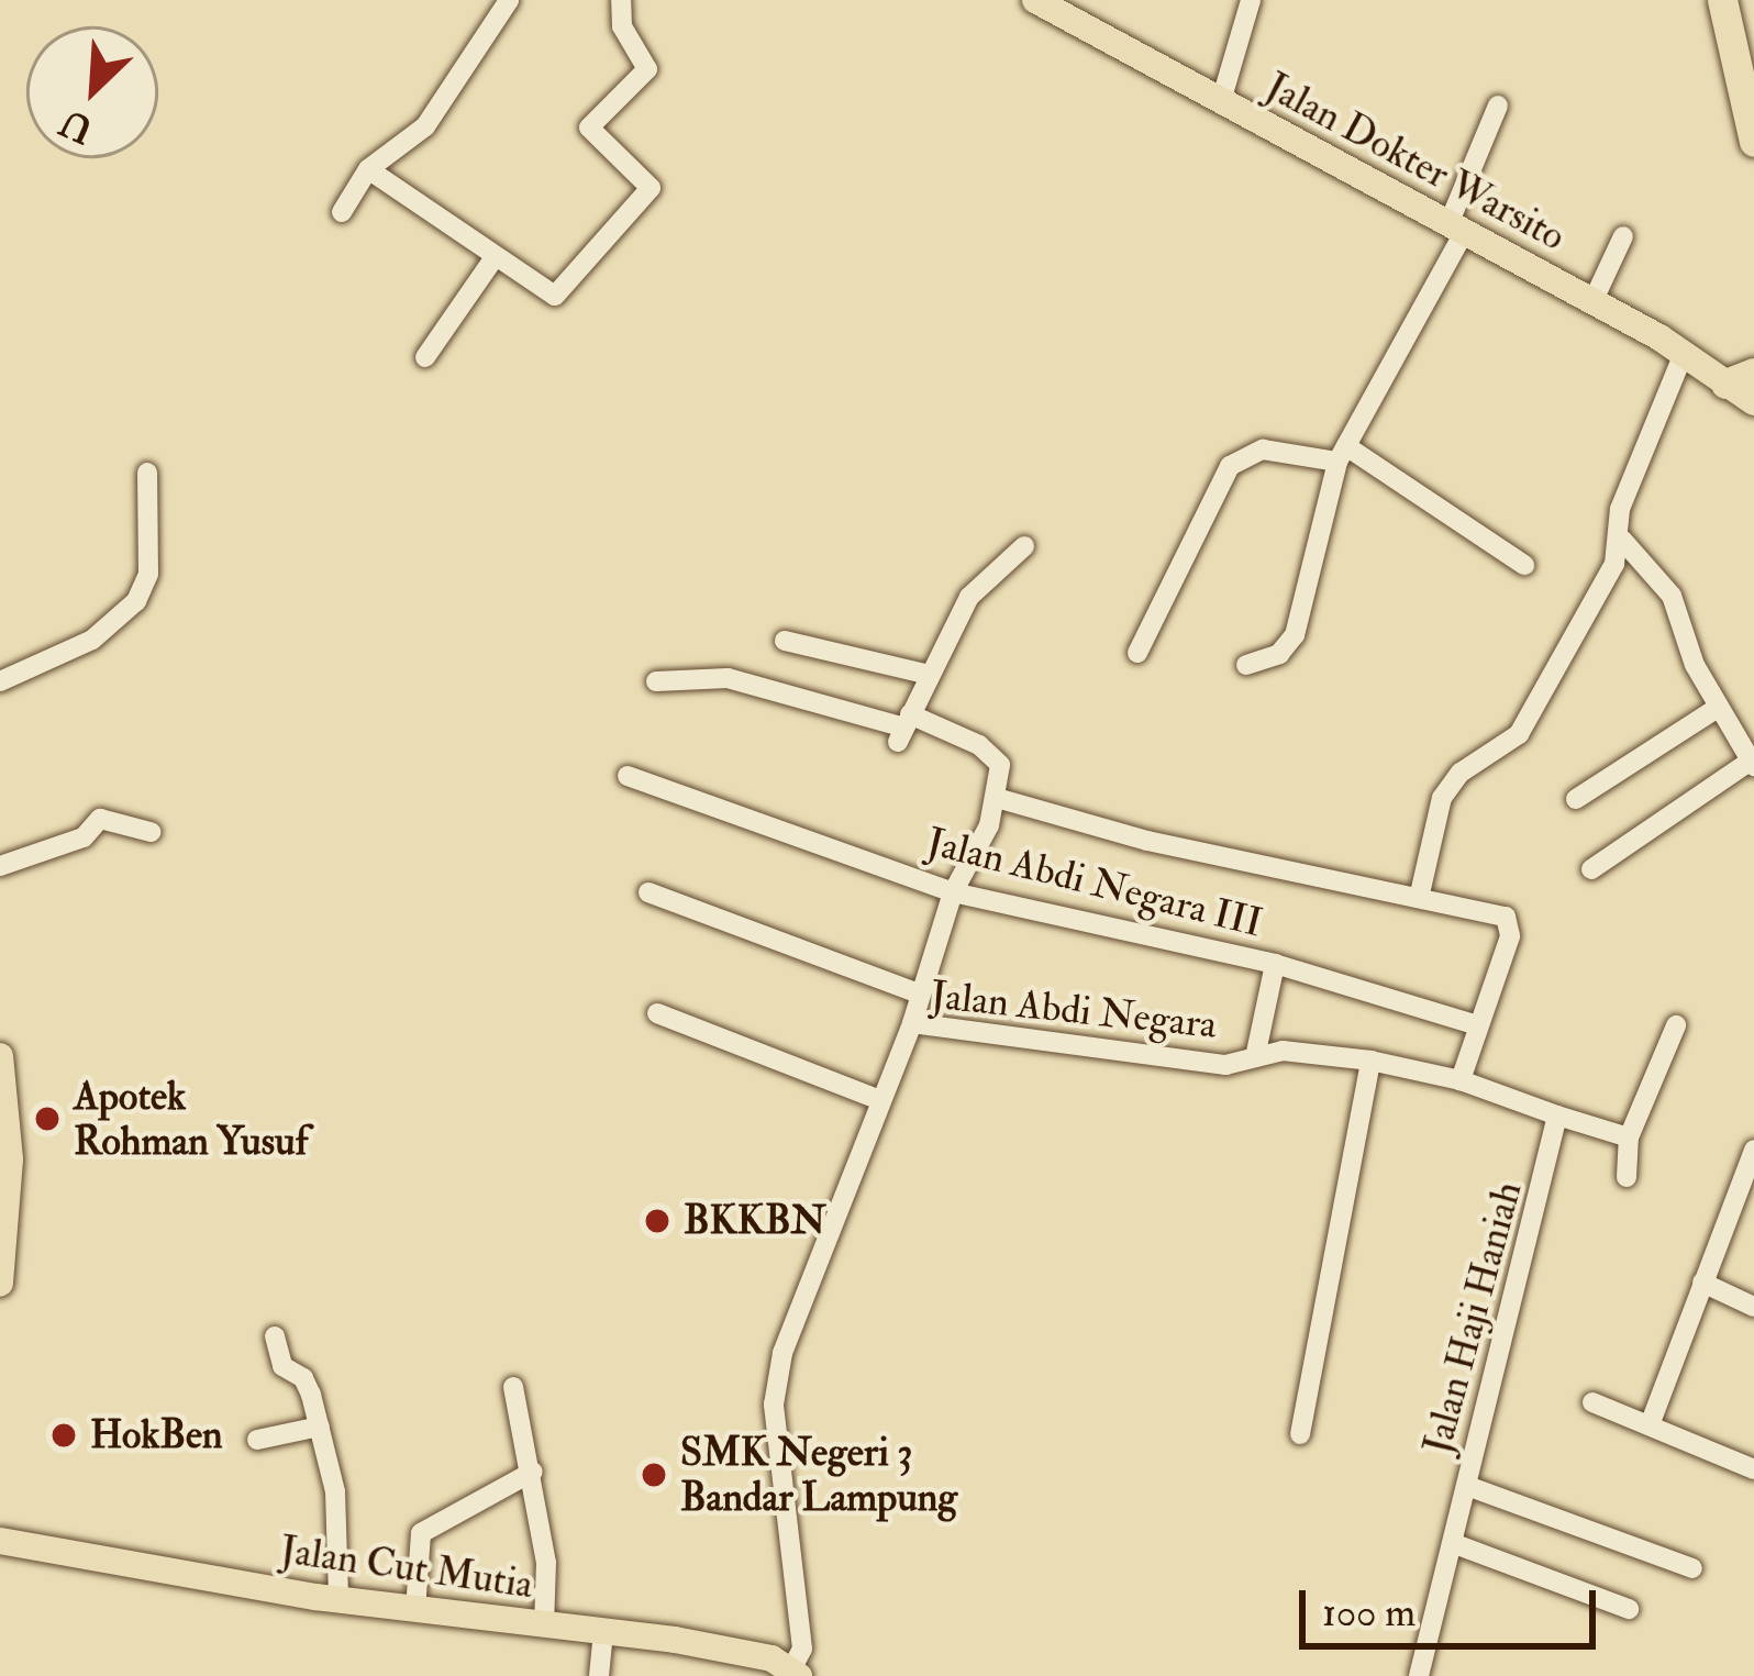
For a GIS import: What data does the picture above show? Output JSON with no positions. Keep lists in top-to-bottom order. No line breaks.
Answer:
{"streets":{"main road":["Jalan Dokter Warsito","Jalan Cut Mutia"],"street":["Jalan Abdi Negara III","Jalan Abdi Negara","Jalan Haji Haniah"]},"crossings":[["Jalan Abdi Negara","Jalan Haji Haniah"],["Jalan Abdi Negara","Jalan Cut Mutia"]],"places":["Apotek Rohman Yusuf","BKKBN","HokBen","SMK Negeri 3 Bandar Lampung"],"scale_bar":"100 m","north":"bottom left"}
